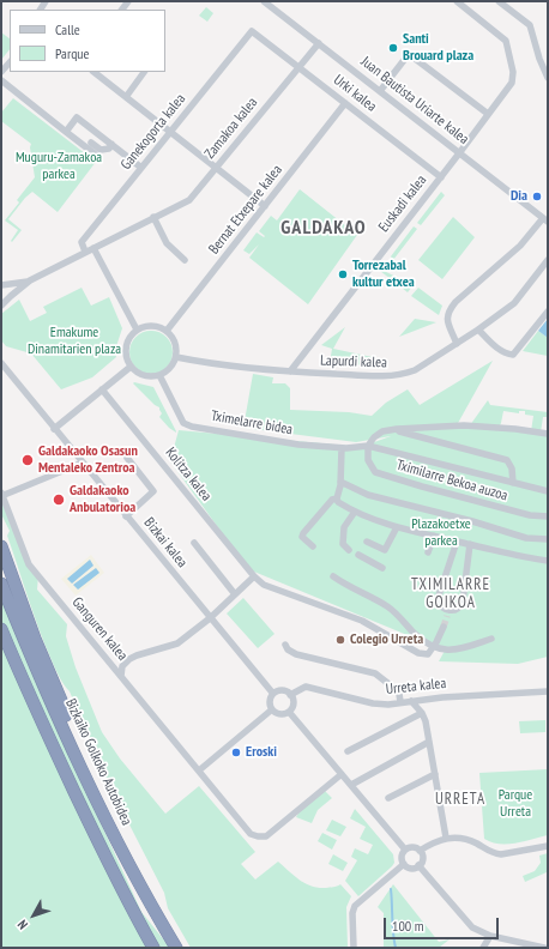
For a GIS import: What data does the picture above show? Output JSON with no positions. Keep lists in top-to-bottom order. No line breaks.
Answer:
{"streets":{"highway":["Bizkaiko Golkoko Autobidea"],"street":["Urki kalea","Juan Bautista Uriarte kalea","Zamakoa kalea","Ganekogorta kalea","Euskadi kalea","Bernat Etxepare kalea","Lapurdi kalea","Tximelarre bidea","Kolitza kalea","Tximilarre Bekoa auzoa","Bizkai kalea","Ganguren kalea","Urreta kalea"]},"crossings":[["Urki kalea","Zamakoa kalea"],["Urki kalea","Ganekogorta kalea"],["Urki kalea","Euskadi kalea"],["Urki kalea","Bernat Etxepare kalea"],["Juan Bautista Uriarte kalea","Zamakoa kalea"],["Juan Bautista Uriarte kalea","Euskadi kalea"],["Zamakoa kalea","Ganekogorta kalea"],["Euskadi kalea","Lapurdi kalea"],["Bernat Etxepare kalea","Lapurdi kalea"],["Bernat Etxepare kalea","Tximelarre bidea"],["Lapurdi kalea","Tximelarre bidea"],["Tximelarre bidea","Tximilarre Bekoa auzoa"],["Bizkai kalea","Urreta kalea"]],"districts":["GALDAKAO","TXIMILARRE GOIKOA","URRETA"],"parks":["Muguru-Zamakoa parkea","Emakume Dinamitarien plaza","Plazakoetxe parkea","Parque Urreta"],"places":["Santi Brouard plaza","Dia","Torrezabal kultur etxea","Galdakaoko Osasun Mentaleko Zentroa","Galdakaoko Anbulatorioa","Colegio Urreta","Eroski"],"legend":["Calle","Parque"],"scale_bar":"100 m","north":"bottom left"}
